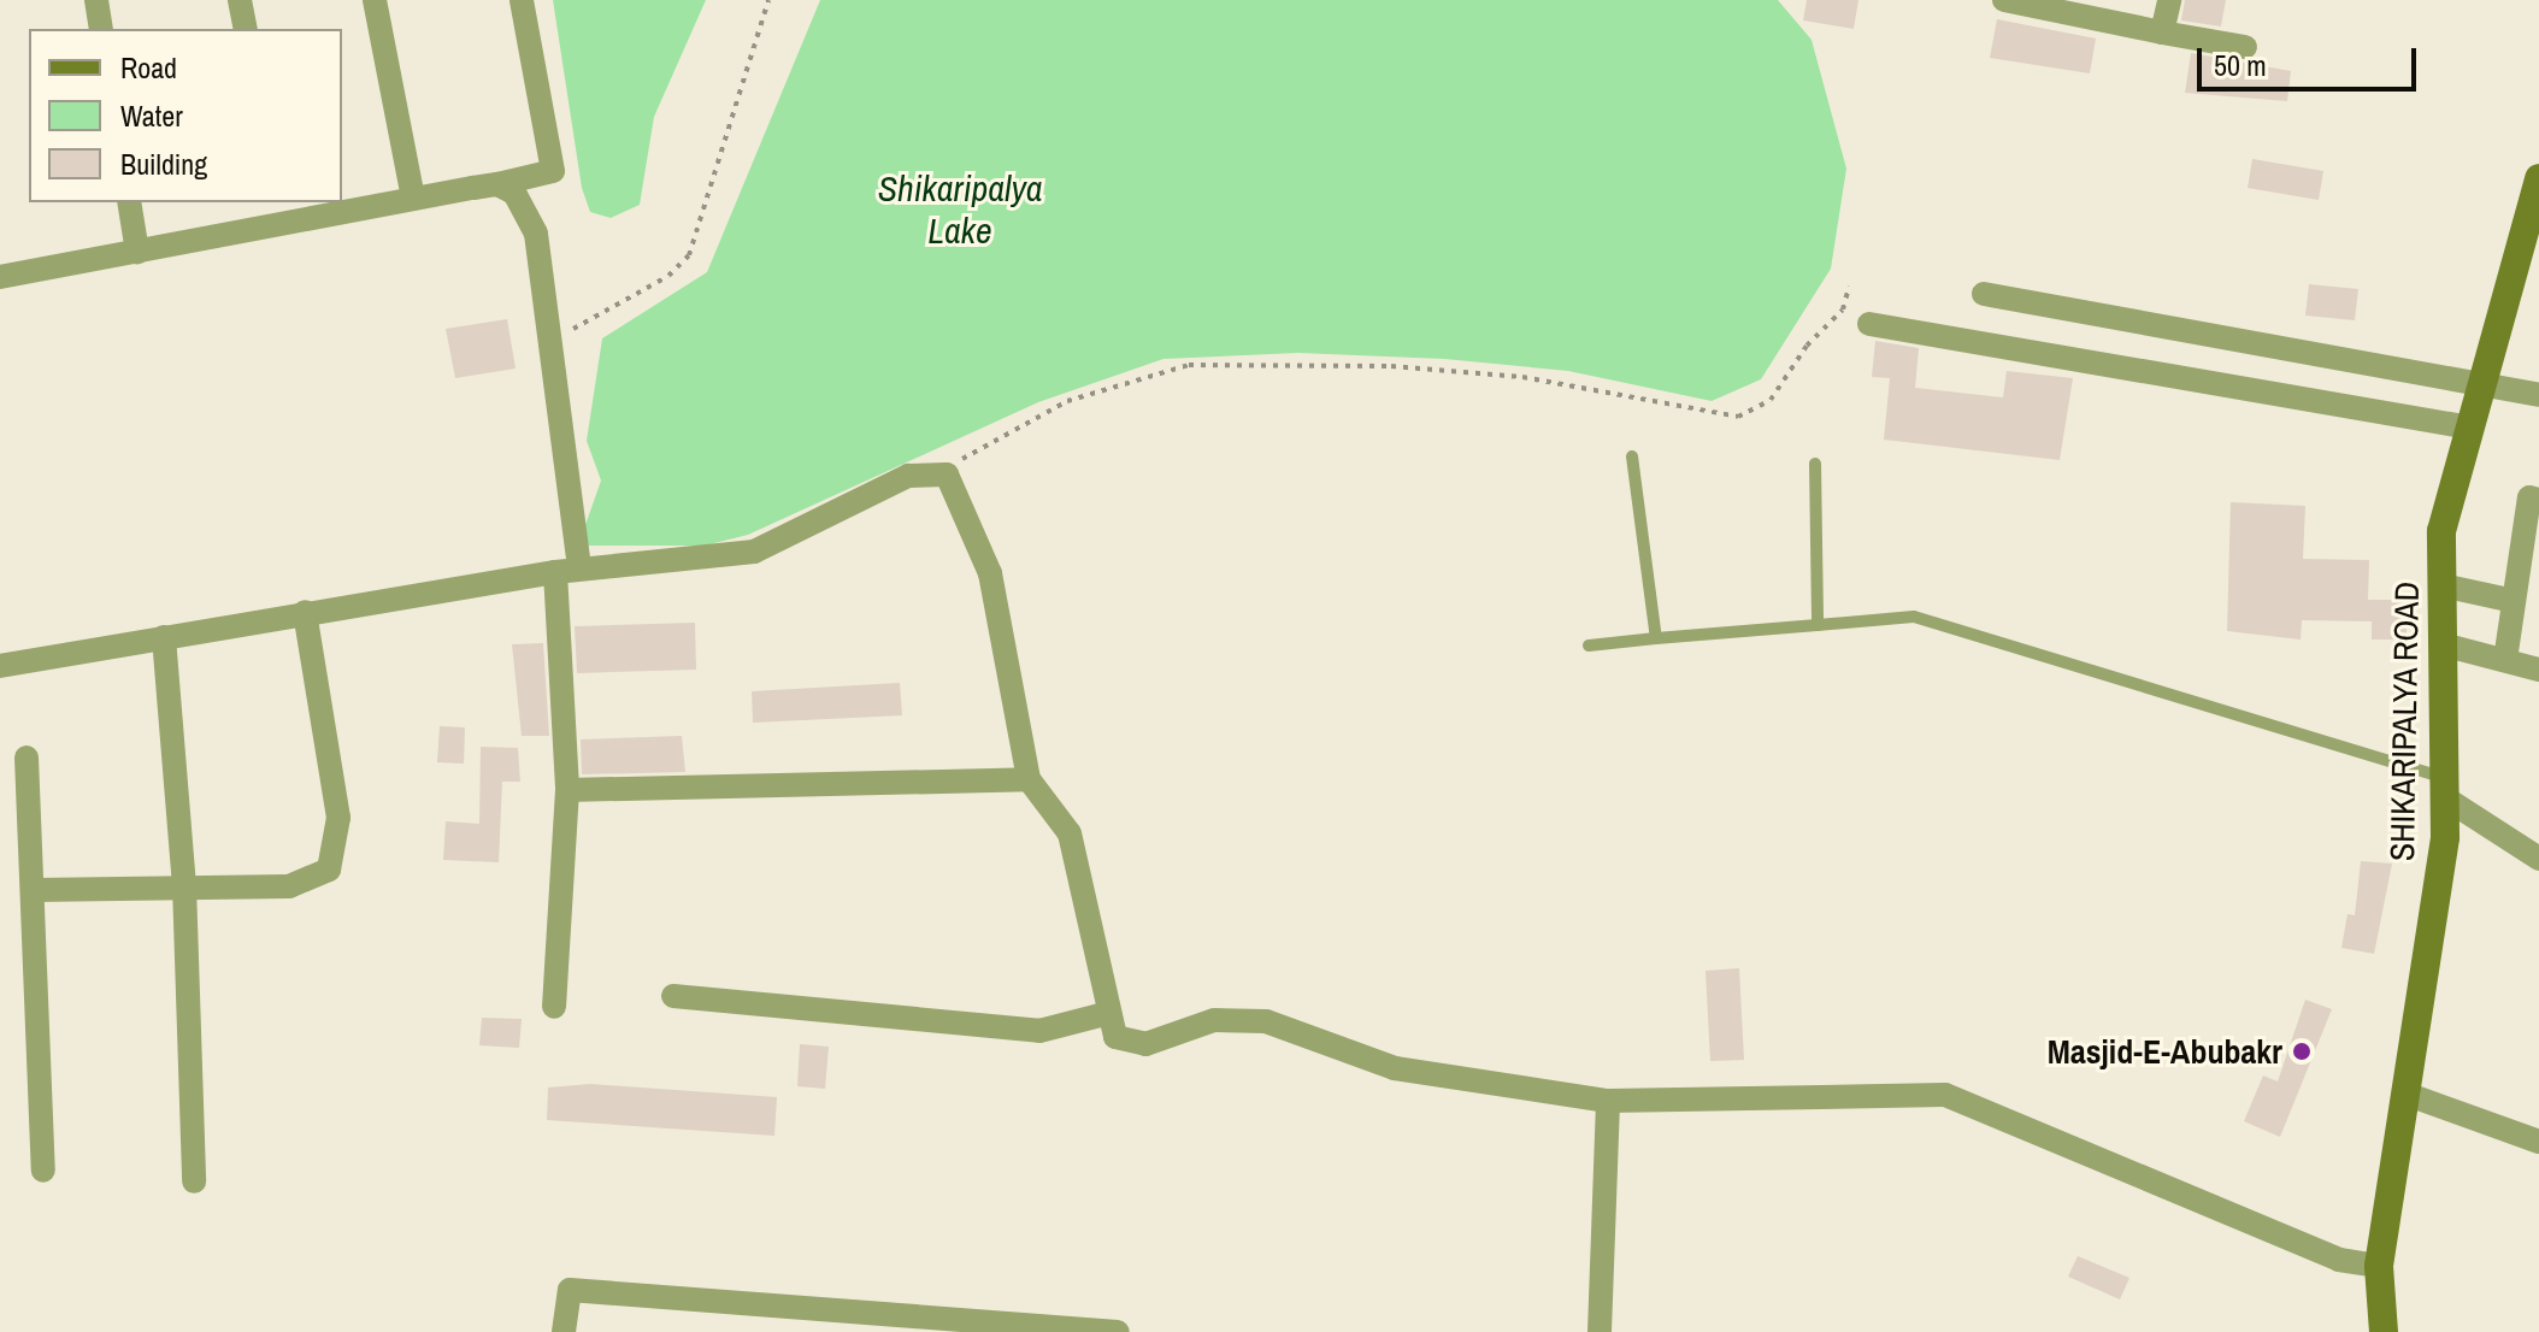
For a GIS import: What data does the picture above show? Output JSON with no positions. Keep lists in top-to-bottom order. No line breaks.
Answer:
{"streets":{"street":["SHIKARIPALYA ROAD"]},"water":["Shikaripalya Lake"],"places":["Masjid-E-Abubakr"],"legend":["Road","Water","Building"],"scale_bar":"50 m"}
